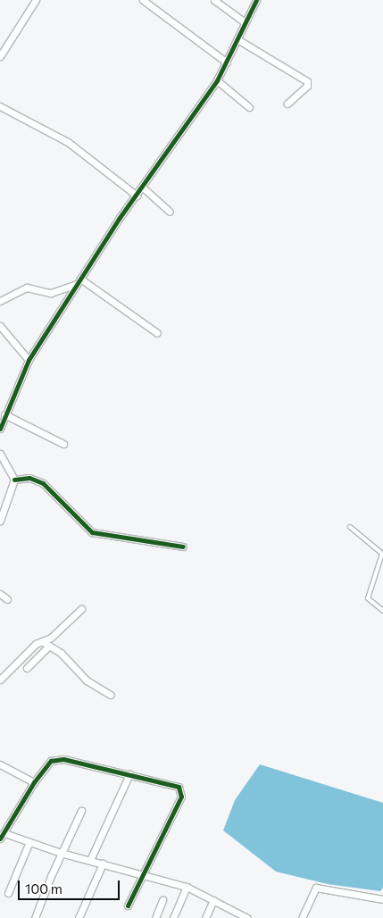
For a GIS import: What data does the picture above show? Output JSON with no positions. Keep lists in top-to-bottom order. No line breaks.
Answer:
{"scale_bar":"100 m"}
